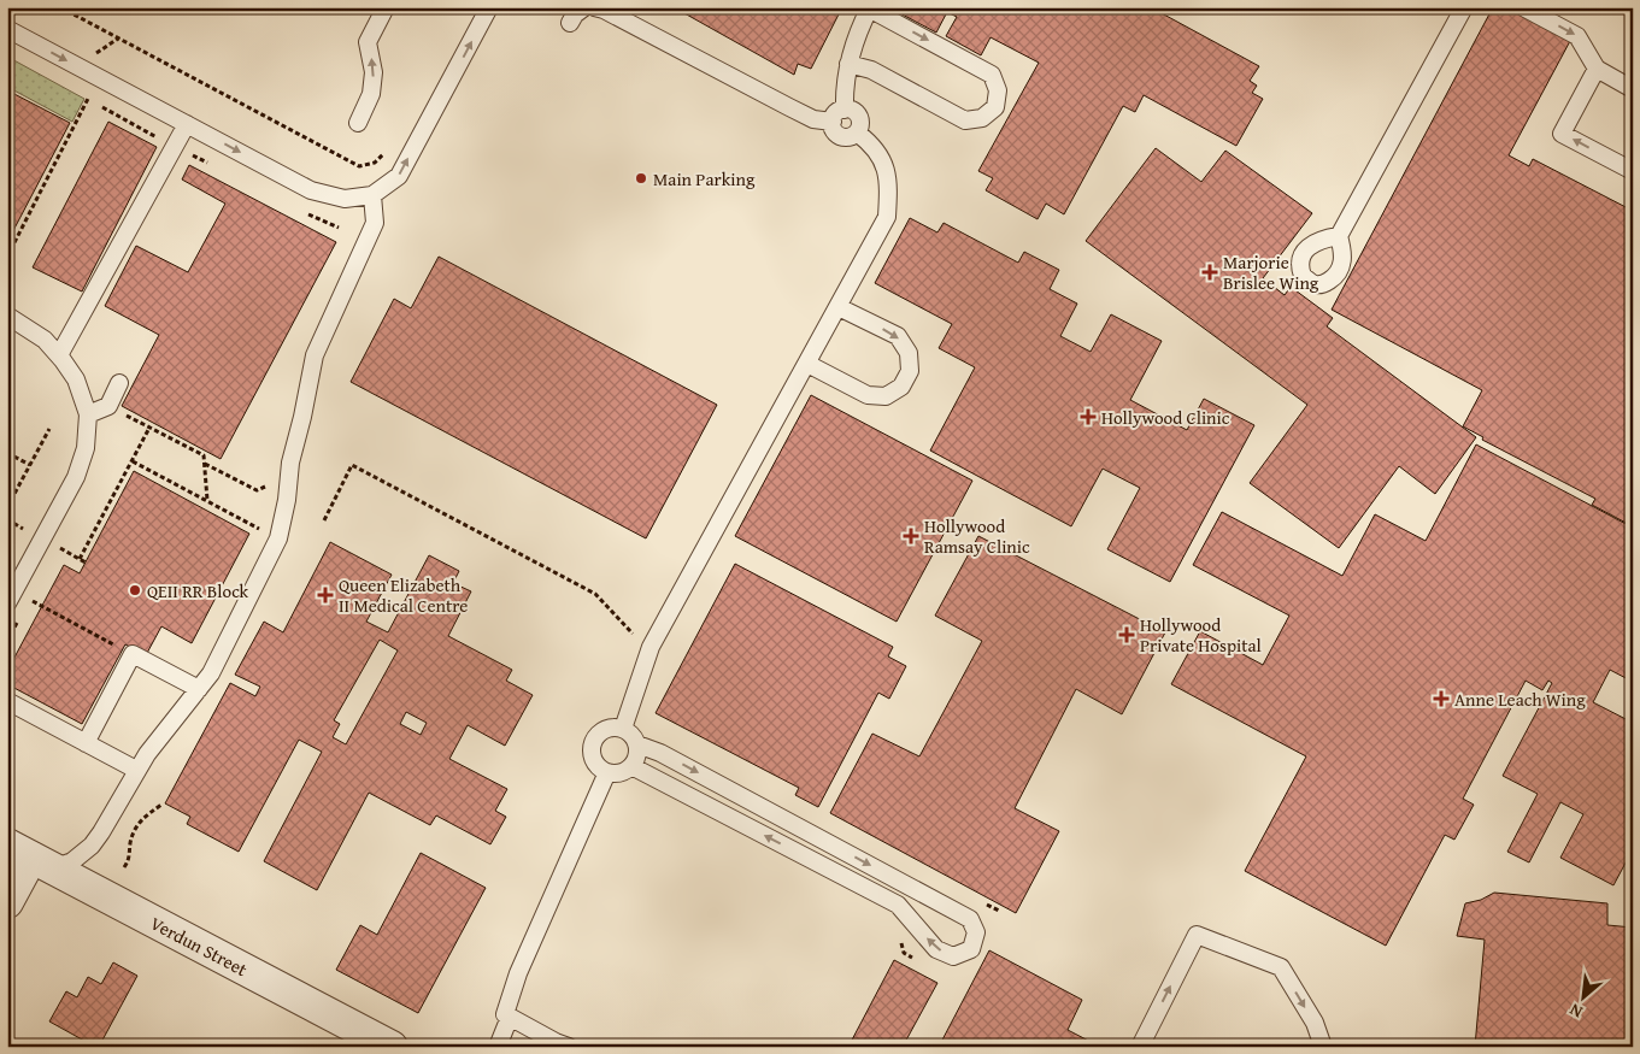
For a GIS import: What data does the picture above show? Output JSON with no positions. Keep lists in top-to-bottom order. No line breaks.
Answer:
{"streets":{"street":["Verdun Street"]},"places":{"other":["Main Parking","QEII RR Block"],"health":["Marjorie Brislee Wing","Hollywood Clinic","Hollywood Ramsay Clinic","Queen Elizabeth II Medical Centre","Hollywood Private Hospital","Anne Leach Wing"]},"north":"bottom left"}
